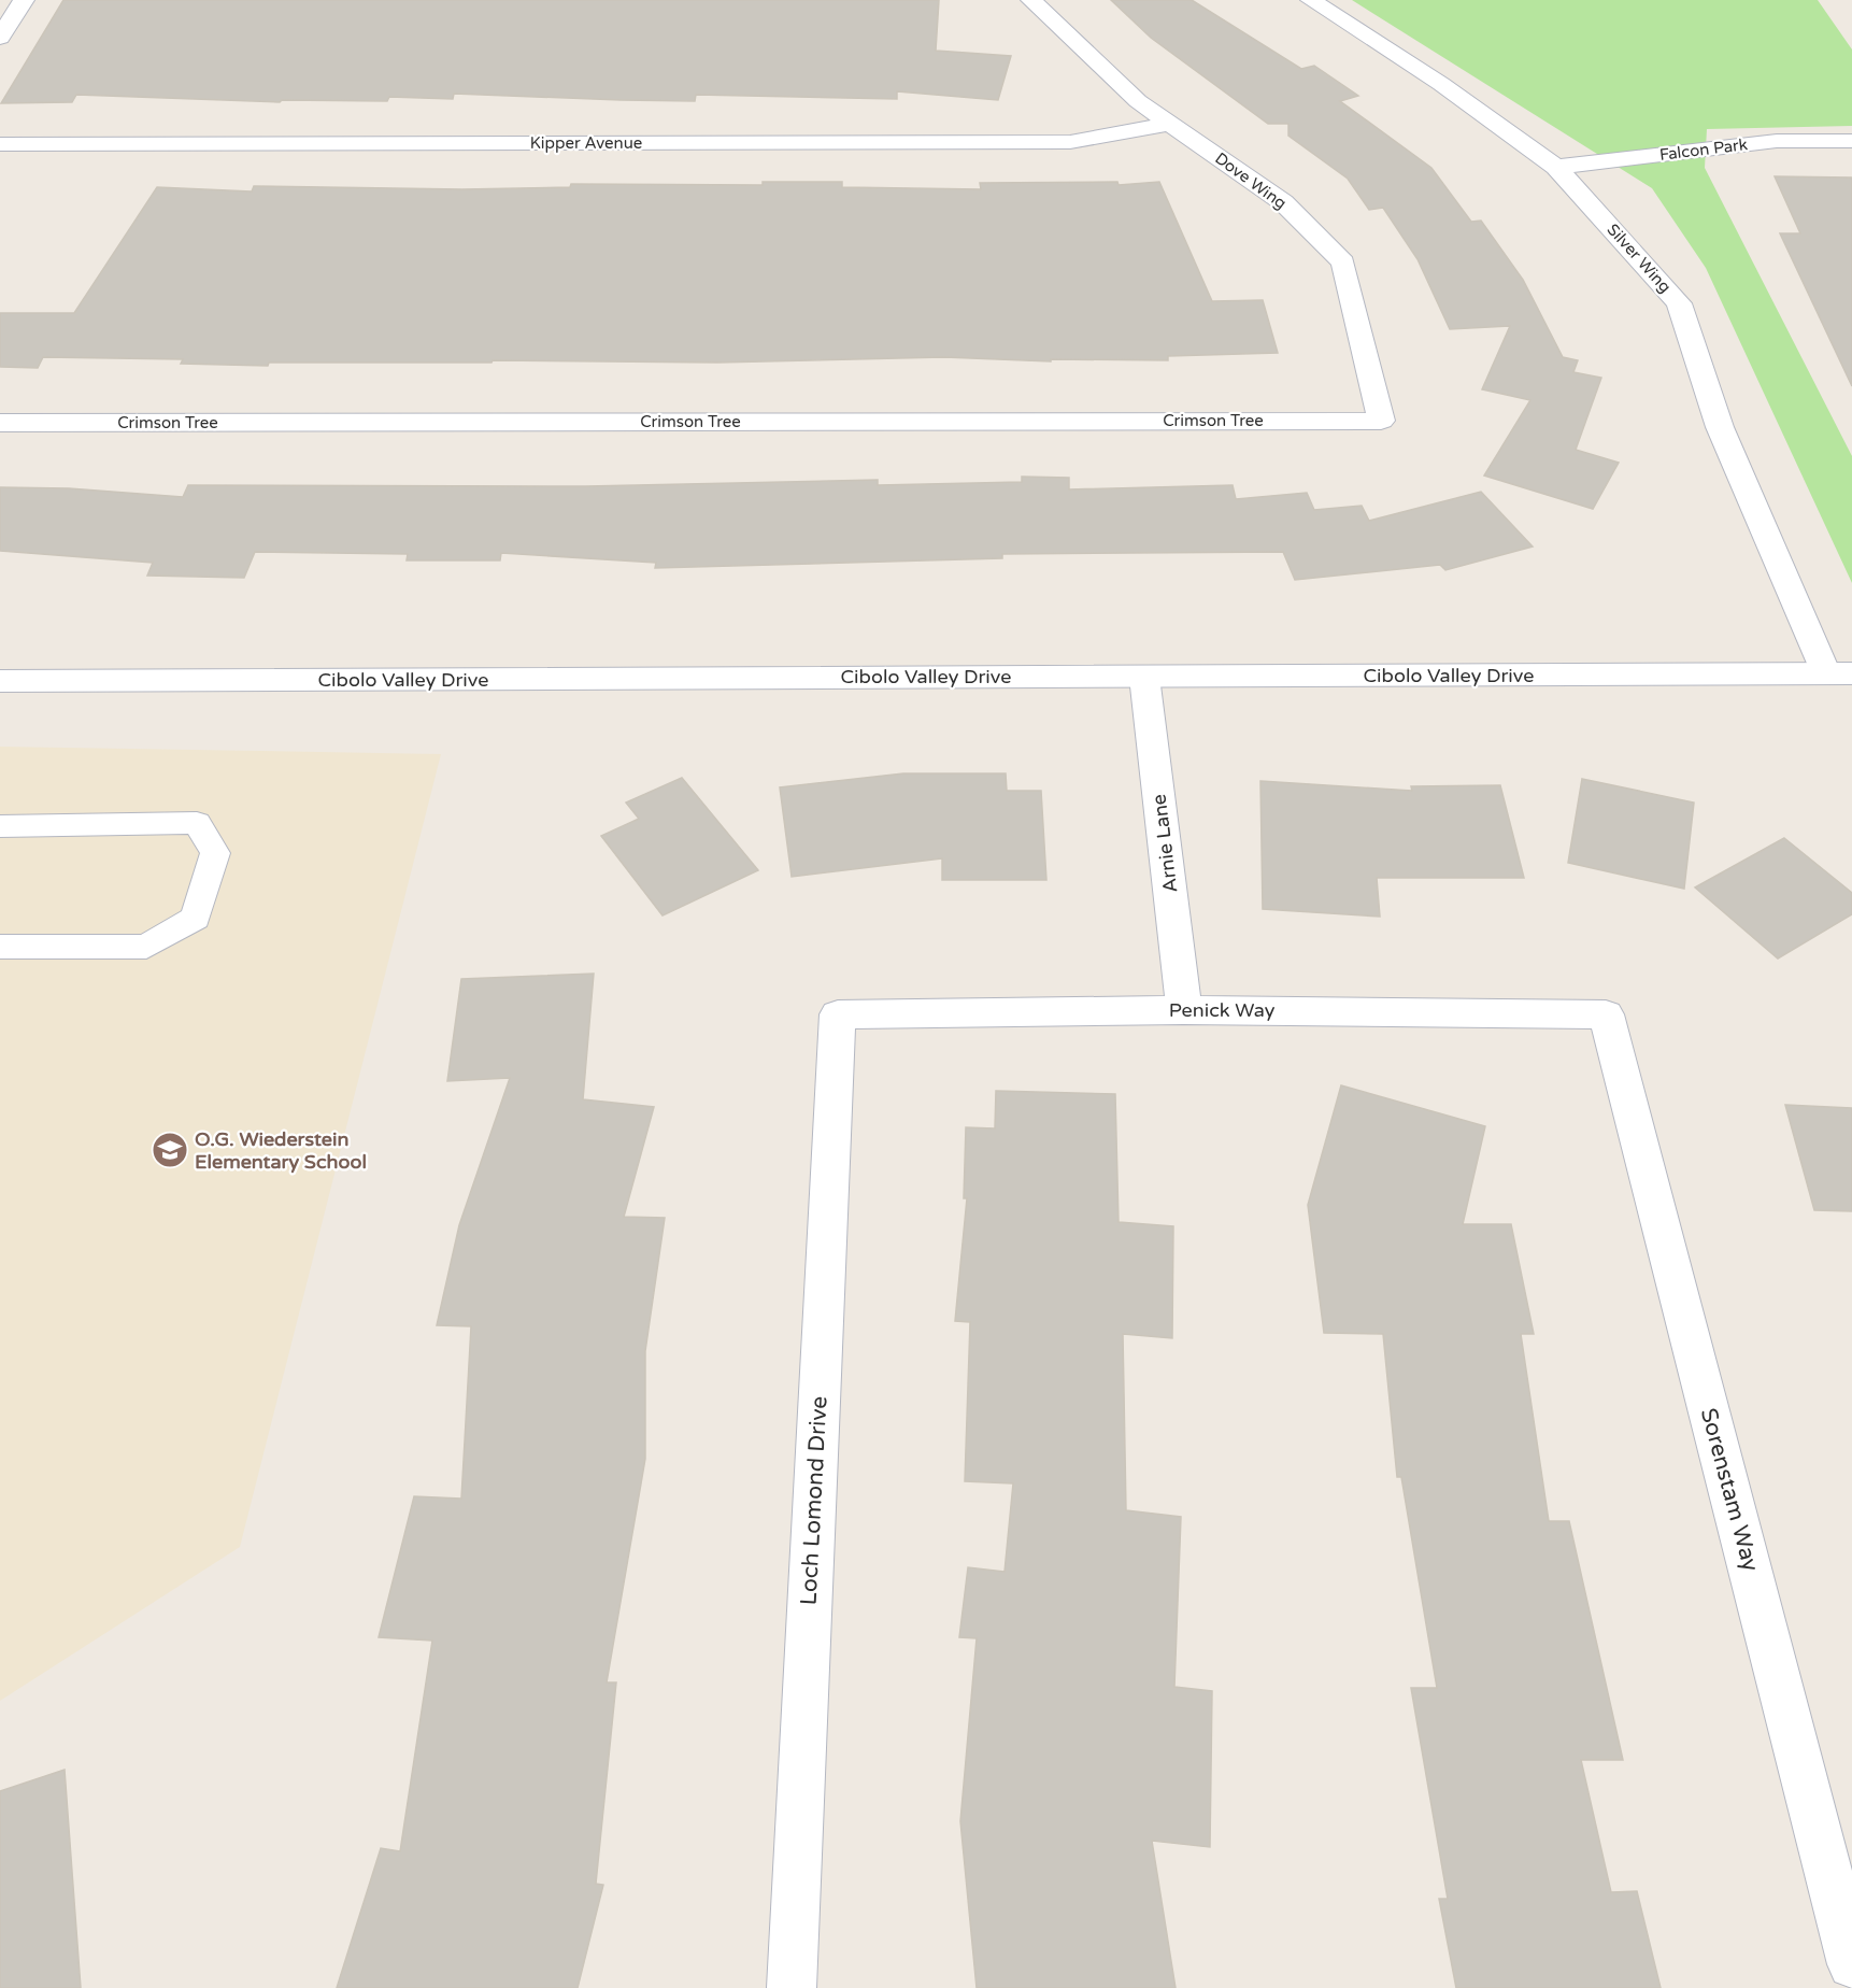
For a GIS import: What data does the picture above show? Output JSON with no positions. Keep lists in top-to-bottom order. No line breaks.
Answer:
{"streets":{"street":["Kipper Avenue","Falcon Park","Dove Wing","Silver Wing","Crimson Tree","Cibolo Valley Drive","Arnie Lane","Penick Way","Sorenstam Way","Loch Lomond Drive"]},"crossings":[["Kipper Avenue","Dove Wing"],["Falcon Park","Silver Wing"],["Dove Wing","Crimson Tree"],["Silver Wing","Cibolo Valley Drive"],["Cibolo Valley Drive","Arnie Lane"],["Arnie Lane","Penick Way"],["Penick Way","Sorenstam Way"],["Penick Way","Loch Lomond Drive"]],"places":{"school or university":["O.G. Wiederstein Elementary School"]}}
